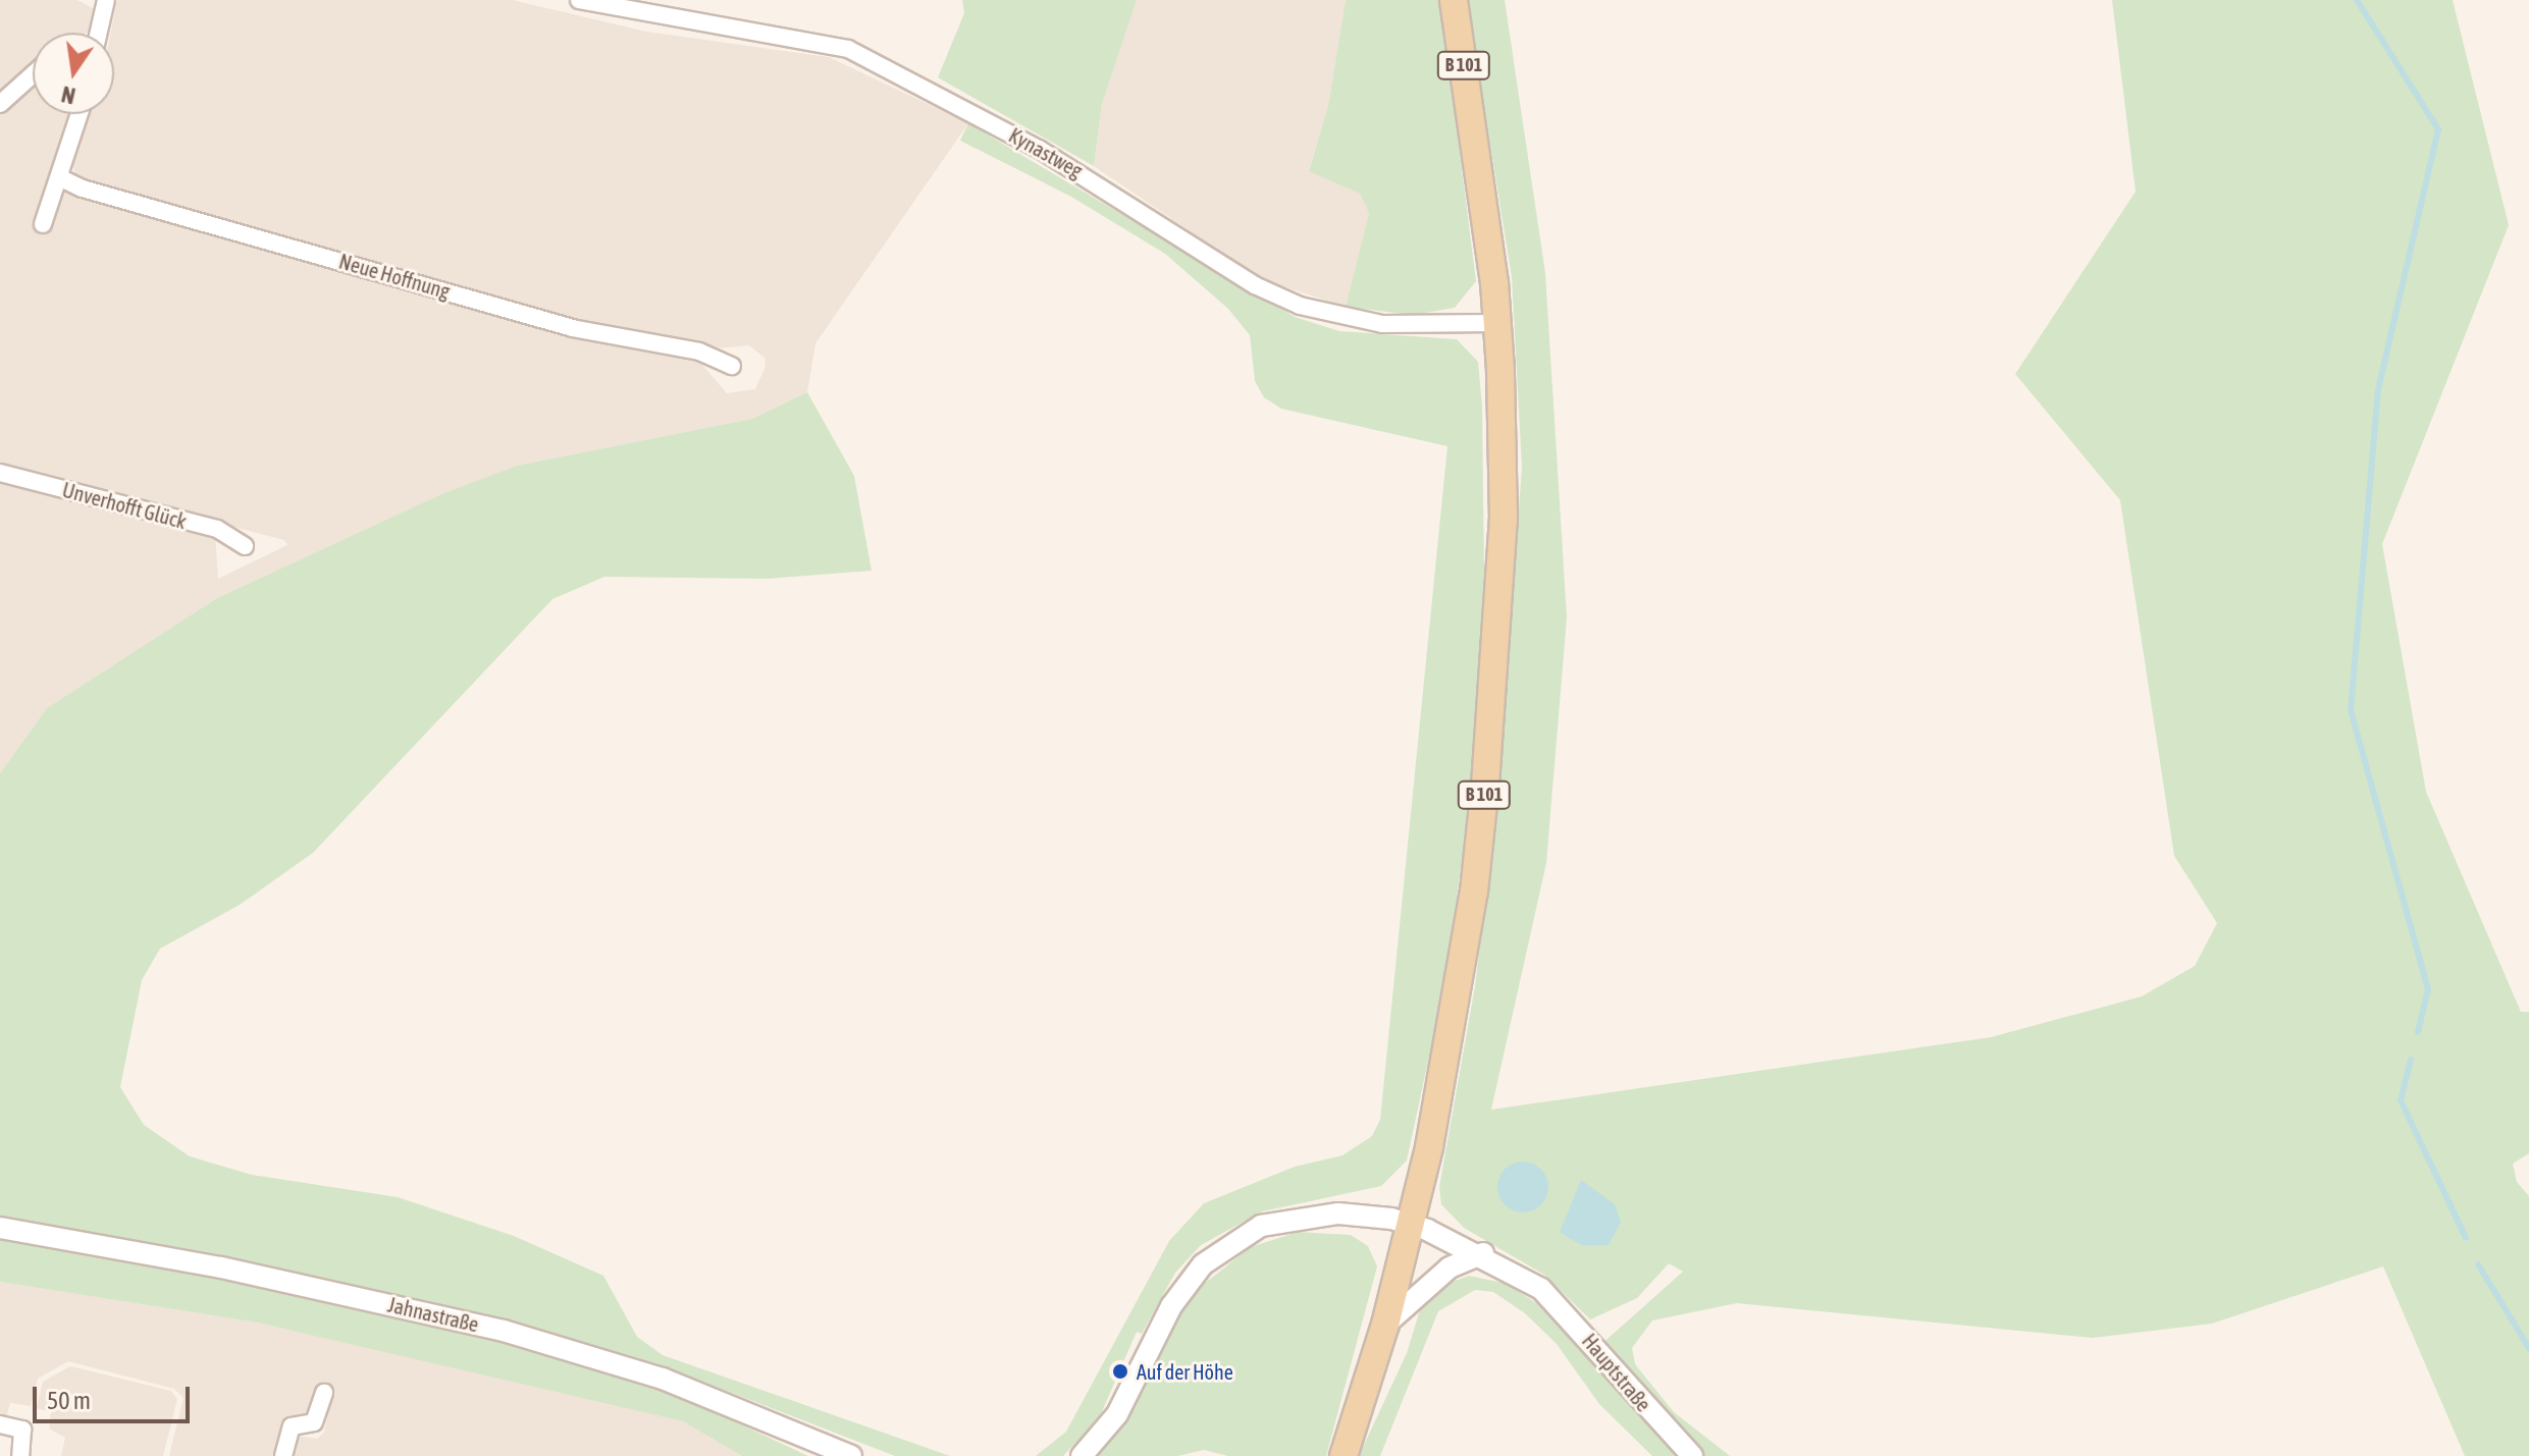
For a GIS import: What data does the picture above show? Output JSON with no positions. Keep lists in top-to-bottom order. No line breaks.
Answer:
{"streets":{"main road":["B 101"],"street":["Kynastweg","Neue Hoffnung","Unverhofft Glück","Jahnastraße","Hauptstraße"]},"crossings":[["B 101","Kynastweg"],["B 101","Hauptstraße"]],"places":["Auf der Höhe"],"scale_bar":"50 m","north":"bottom"}
